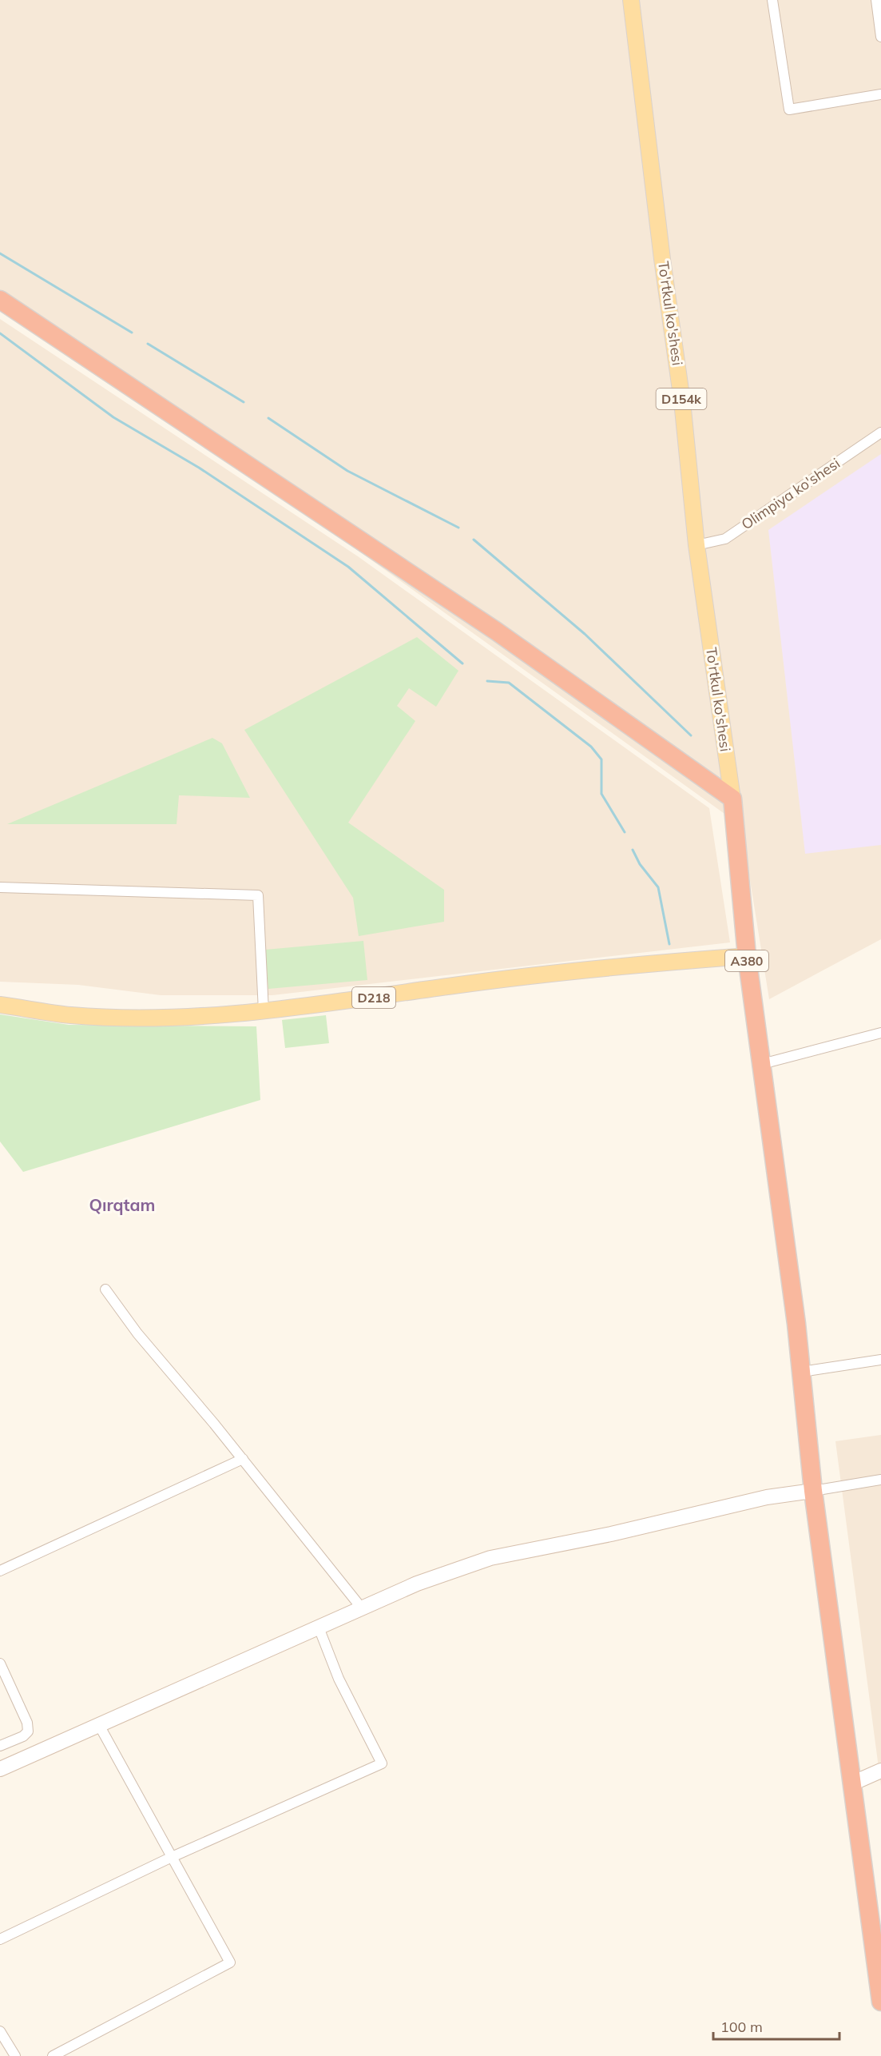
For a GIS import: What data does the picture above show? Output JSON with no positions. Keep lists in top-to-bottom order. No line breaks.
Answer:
{"streets":{"highway":["A380"],"main road":["To'rtkul ko'shesi","D154k","D218"],"street":["Olimpiya ko'shesi"]},"crossings":[["To'rtkul ko'shesi","Olimpiya ko'shesi"],["To'rtkul ko'shesi","A380"],["A380","D218"]],"districts":["Qırqtam"],"scale_bar":"100 m"}
